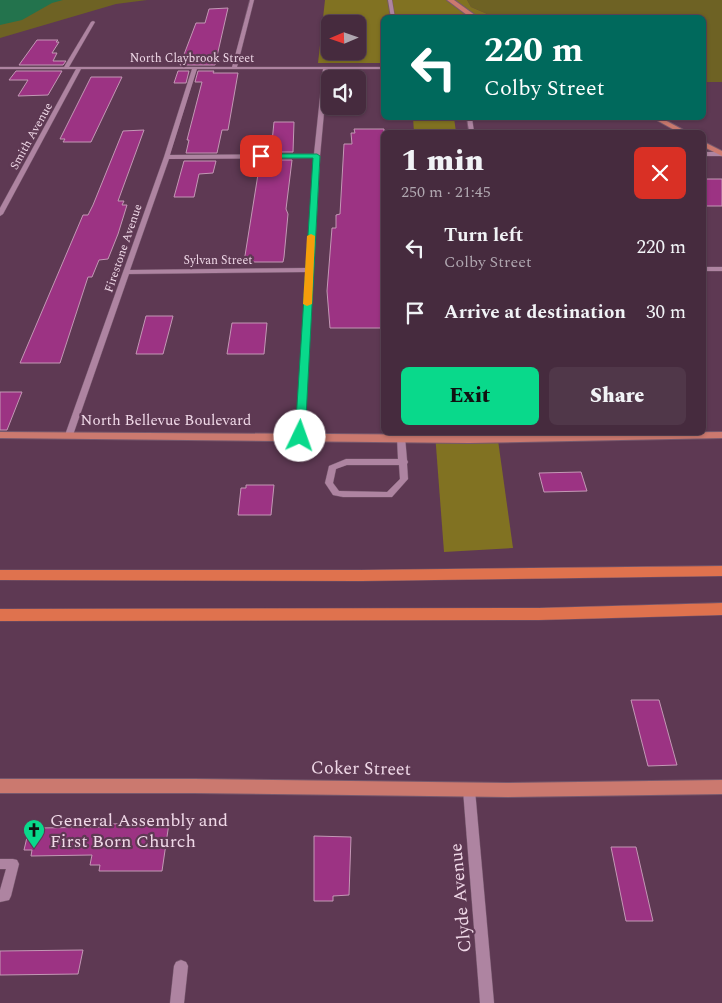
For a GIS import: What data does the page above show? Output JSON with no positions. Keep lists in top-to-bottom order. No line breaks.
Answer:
{"streets":{"main road":["North Bellevue Boulevard","Coker Street"],"street":["North Claybrook Street","Smith Avenue","Firestone Avenue","Sylvan Street","Clyde Avenue"]},"crossings":[["North Claybrook Street","Smith Avenue"],["North Claybrook Street","Firestone Avenue"],["Firestone Avenue","Sylvan Street"],["Firestone Avenue","North Bellevue Boulevard"],["Coker Street","Clyde Avenue"]],"places":{"church":["General Assembly and First Born Church"]},"north":"left","page":{"turn":["220 m","Colby Street"],"heading":["1 min","250 m · 21:45"],"list":[{"name":"Turn left","note":"Colby Street","value":"220 m"},{"name":"Arrive at destination","value":"30 m"}],"buttons":["Exit","Share"]}}
